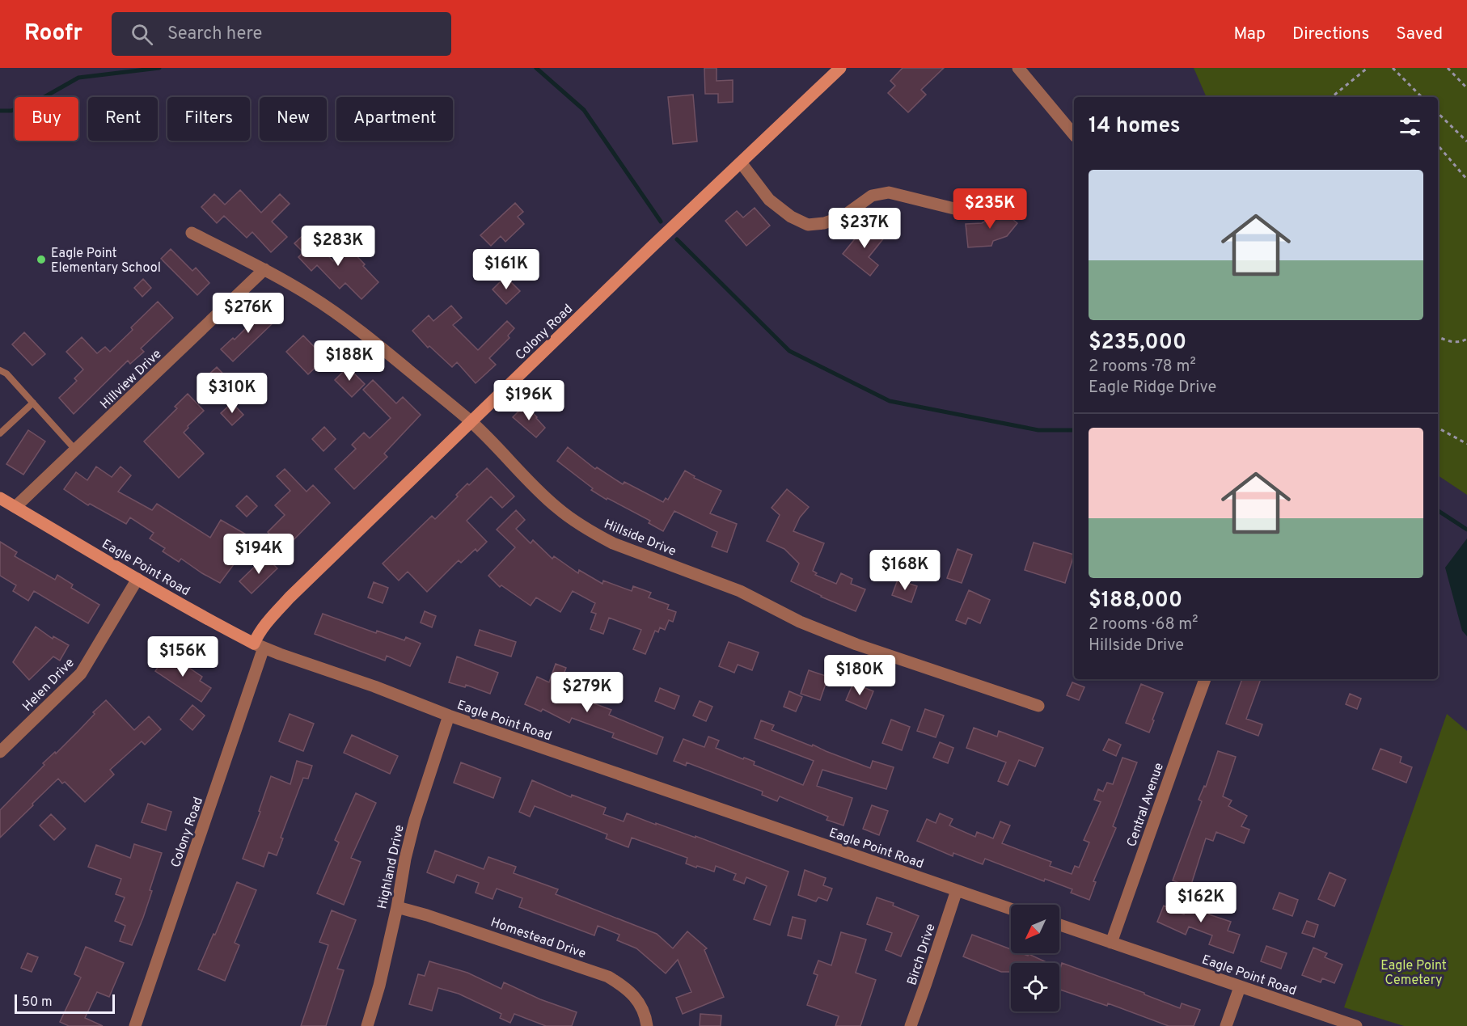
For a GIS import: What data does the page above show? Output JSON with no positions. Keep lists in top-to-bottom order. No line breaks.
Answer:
{"streets":{"street":["Colony Road","Hillview Drive","Hillside Drive","Eagle Point Road","Helen Drive","Central Avenue","Highland Drive","Homestead Drive","Birch Drive"]},"crossings":[["Colony Road","Hillside Drive"],["Colony Road","Eagle Point Road"],["Hillview Drive","Hillside Drive"],["Hillview Drive","Eagle Point Road"],["Eagle Point Road","Helen Drive"],["Eagle Point Road","Central Avenue"],["Eagle Point Road","Highland Drive"],["Eagle Point Road","Birch Drive"],["Highland Drive","Homestead Drive"]],"parks":["Eagle Point Cemetery"],"places":["Eagle Point Elementary School"],"scale_bar":"50 m","north":"bottom left","page":{"header":"Roofr","search":"Search here","nav":["Map","Directions","Saved"],"chip":["Buy","Rent","Filters","New","Apartment"],"heading":"14 homes","list":[{"name":"$235,000","note":"2 rooms · 78 m² · Eagle Ridge Drive"},{"name":"$188,000","note":"2 rooms · 68 m² · Hillside Drive"}],"price":["$235K","$237K","$283K","$161K","$276K","$188K","$310K","$196K","$194K","$168K","$156K","$180K","$279K","$162K"],"scale":"50 m"}}
